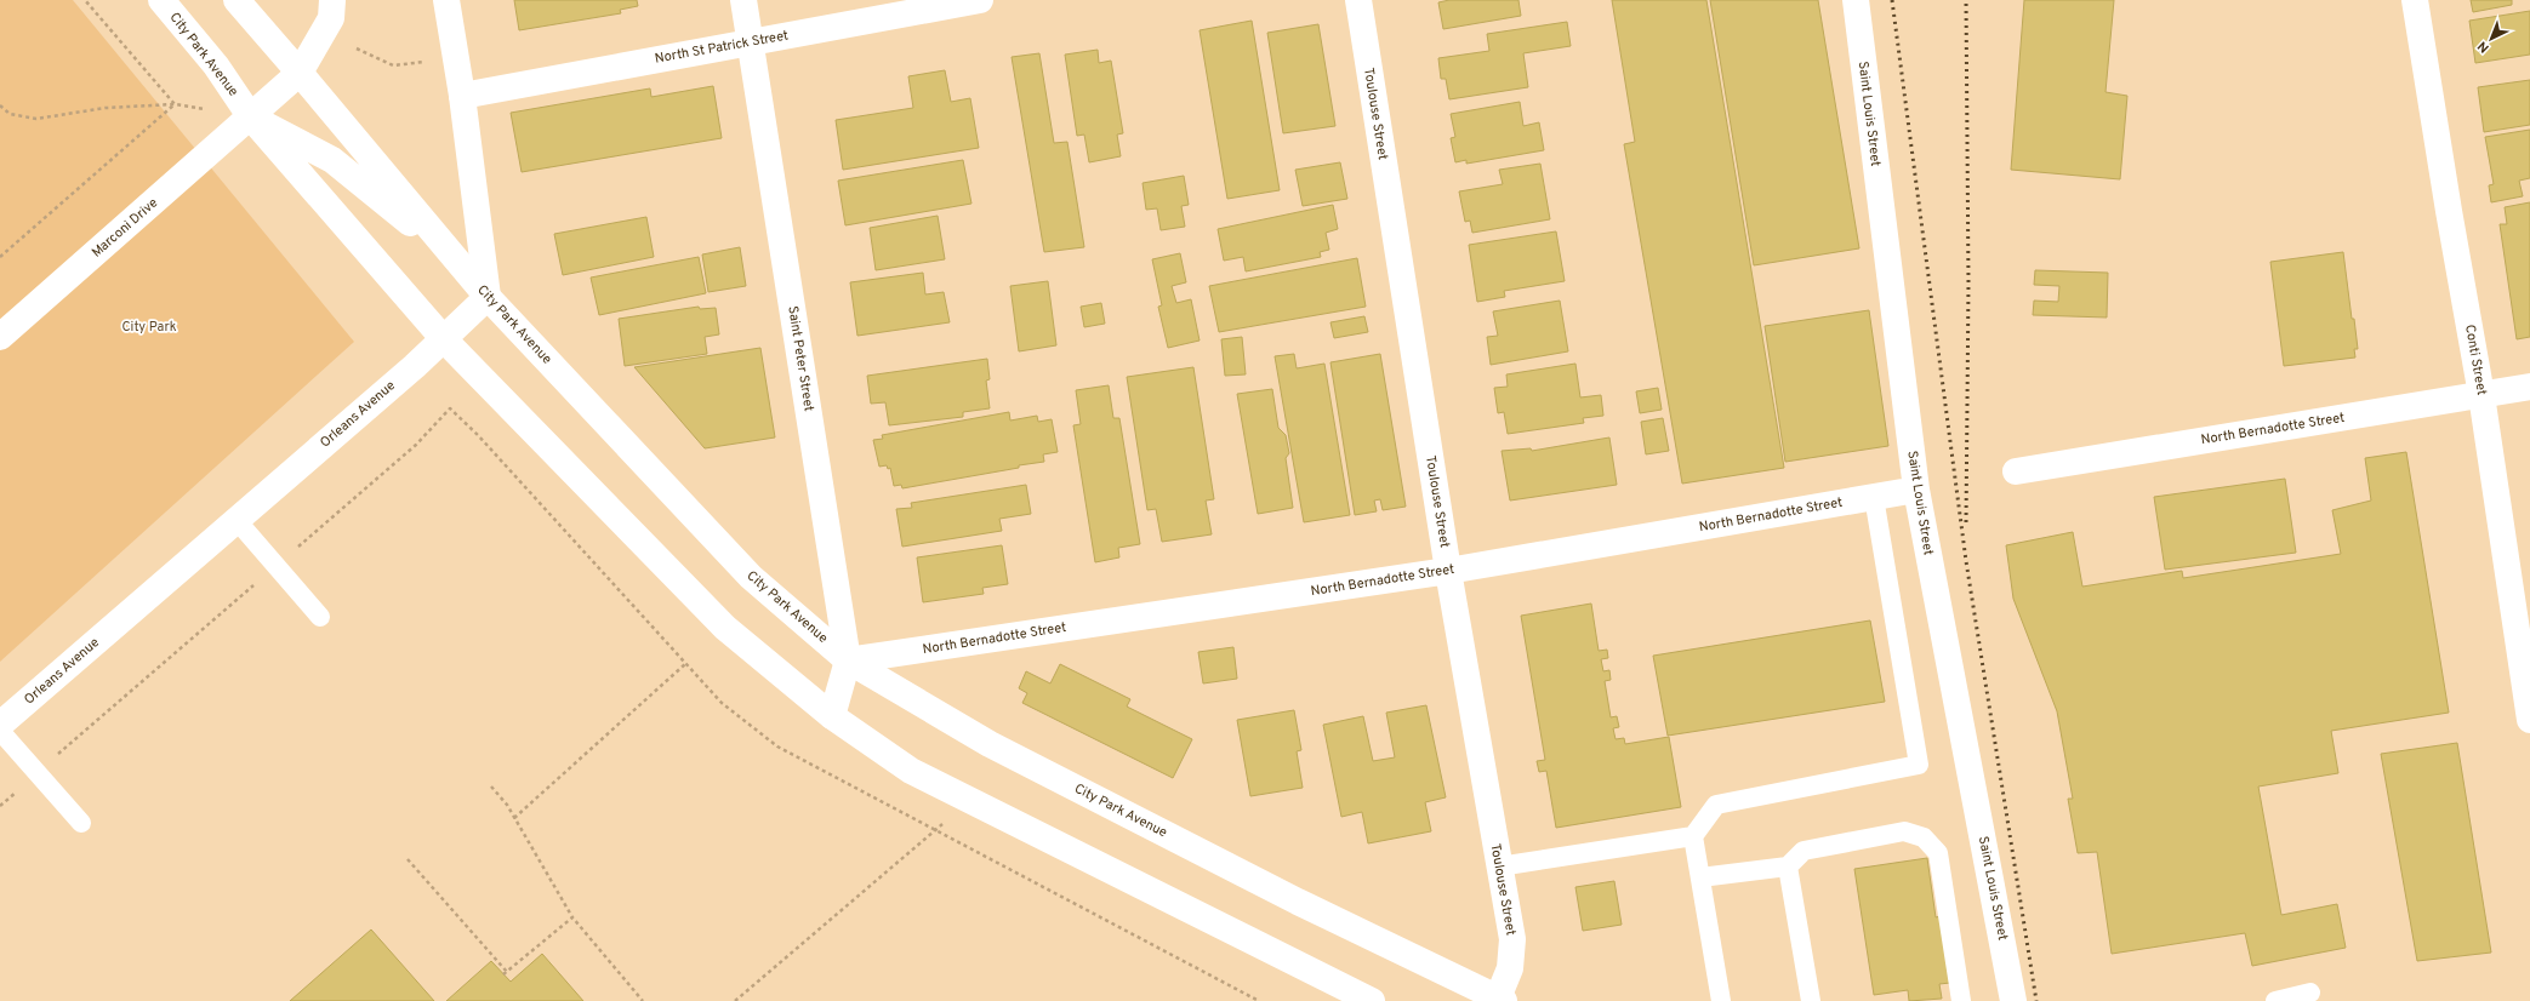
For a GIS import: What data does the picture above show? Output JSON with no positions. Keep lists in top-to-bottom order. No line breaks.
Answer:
{"streets":{"street":["North St Patrick Street","City Park Avenue","Toulouse Street","Saint Louis Street","Marconi Drive","Saint Peter Street","Conti Street","Orleans Avenue","North Bernadotte Street"]},"crossings":[["North St Patrick Street","Saint Peter Street"],["City Park Avenue","Toulouse Street"],["City Park Avenue","Marconi Drive"],["City Park Avenue","Saint Peter Street"],["City Park Avenue","Orleans Avenue"],["City Park Avenue","North Bernadotte Street"],["Toulouse Street","North Bernadotte Street"],["Saint Louis Street","North Bernadotte Street"],["Saint Peter Street","North Bernadotte Street"],["Conti Street","North Bernadotte Street"]],"parks":["City Park"],"north":"bottom left"}
